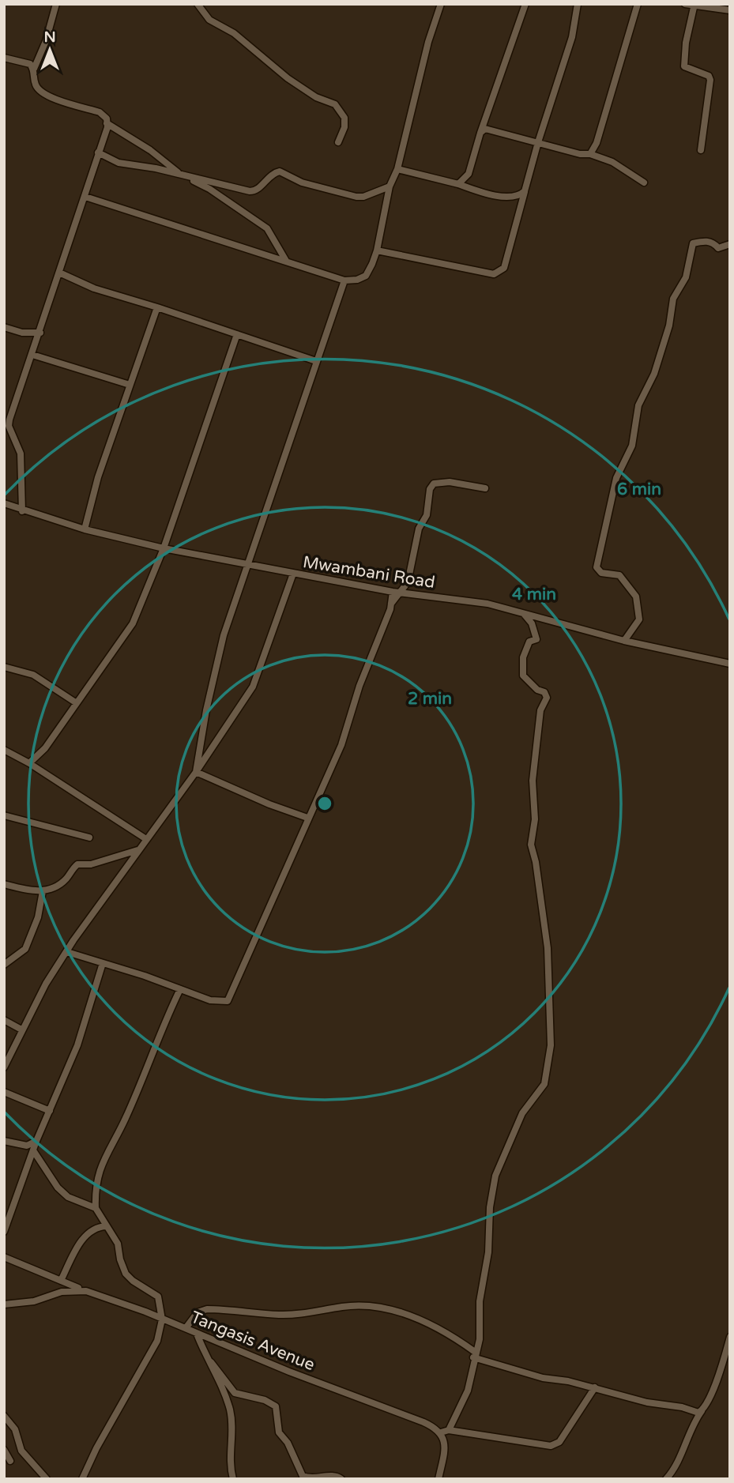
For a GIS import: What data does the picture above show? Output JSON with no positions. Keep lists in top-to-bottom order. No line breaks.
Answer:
{"streets":{"street":["Mwambani Road","Tangasis Avenue"]},"north":"top","rings":["6 min","4 min","2 min"]}
